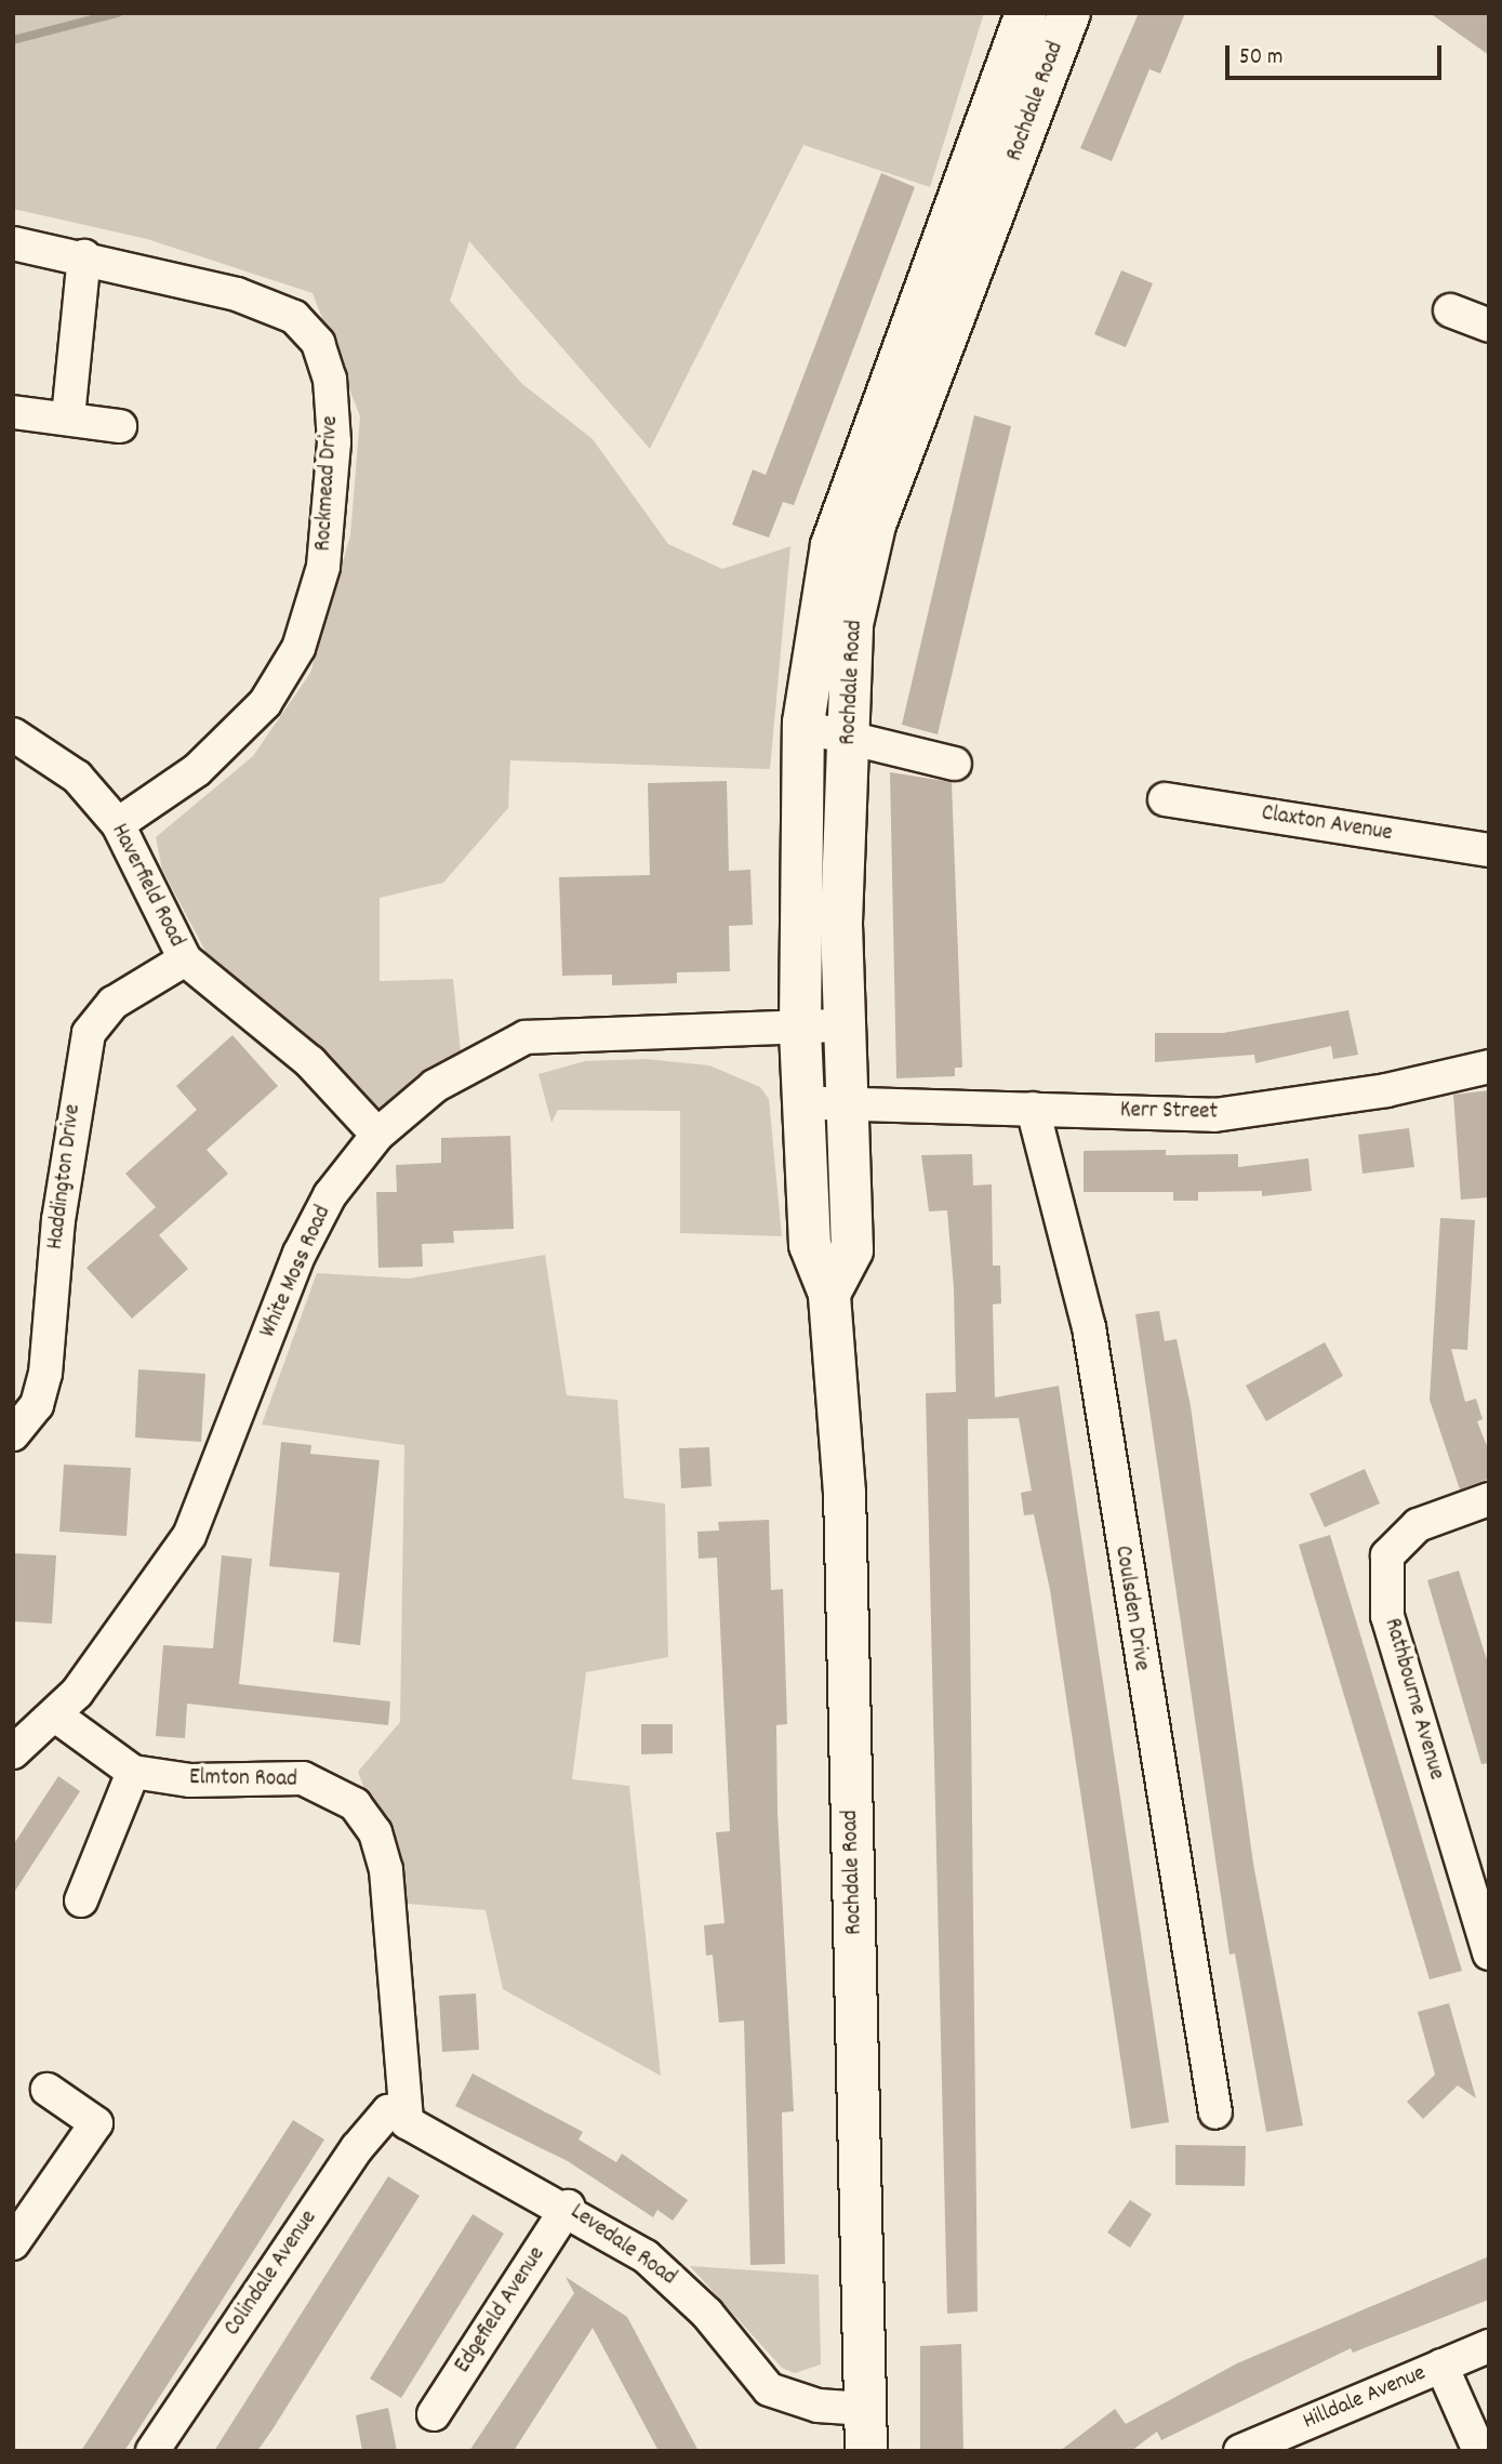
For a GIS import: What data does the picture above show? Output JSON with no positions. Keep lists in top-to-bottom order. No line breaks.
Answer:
{"streets":{"main road":["Rochdale Road"],"street":["Rockmead Drive","Claxton Avenue","Haverfield Road","Kerr Street","Haddington Drive","White Moss Road","Coulsden Drive","Rathbourne Avenue","Elmton Road","Levedale Road","Colindale Avenue","Edgefield Avenue","Hilldale Avenue"]},"crossings":[["Rochdale Road","Kerr Street"],["Rochdale Road","White Moss Road"],["Rochdale Road","Levedale Road"],["Rockmead Drive","Haverfield Road"],["Haverfield Road","Haddington Drive"],["Haverfield Road","White Moss Road"],["Kerr Street","Coulsden Drive"],["White Moss Road","Elmton Road"],["Elmton Road","Levedale Road"],["Elmton Road","Colindale Avenue"],["Levedale Road","Colindale Avenue"],["Levedale Road","Edgefield Avenue"]],"scale_bar":"50 m"}
